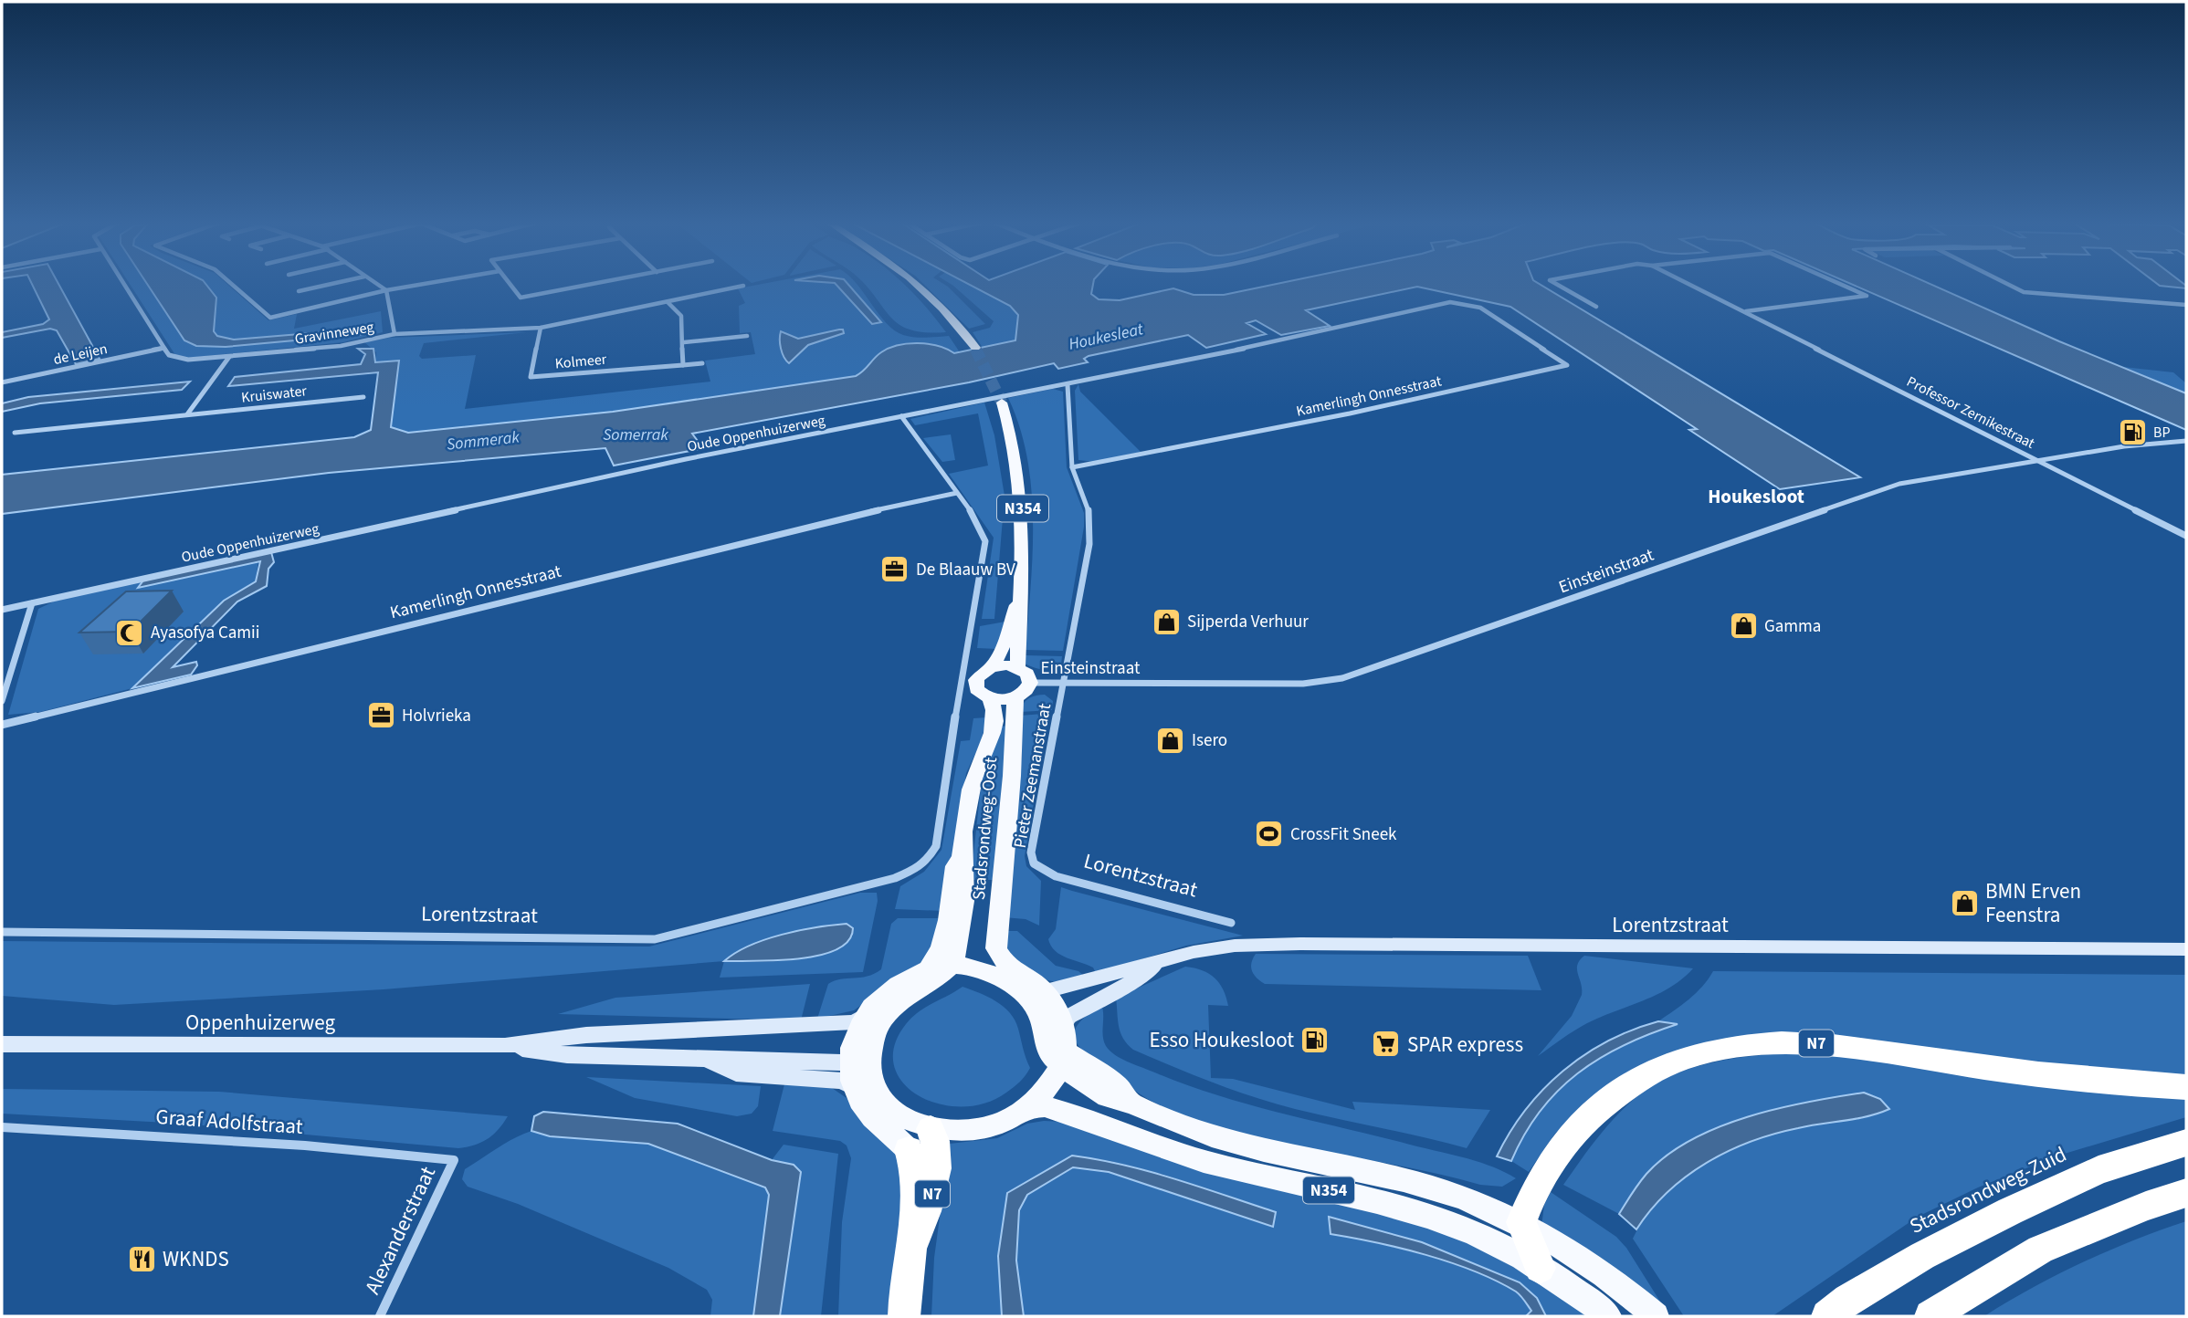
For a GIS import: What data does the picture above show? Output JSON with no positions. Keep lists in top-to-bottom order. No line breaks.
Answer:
{"streets":{"highway":["N7","Stadsrondweg-Zuid"],"main road":["N354","Stadsrondweg-Oost"],"street":["Gravinneweg","de Leijen","Kolmeer","Kruiswater","Kamerlingh Onnesstraat","Professor Zernikestraat","Oude Oppenhuizerweg","Einsteinstraat","Pieter Zeemanstraat","Lorentzstraat","Oppenhuizerweg","Graaf Adolfstraat","Alexanderstraat"]},"crossings":[["Gravinneweg","de Leijen"],["Gravinneweg","Kolmeer"],["Kamerlingh Onnesstraat","Oude Oppenhuizerweg"],["Kamerlingh Onnesstraat","Pieter Zeemanstraat"],["Kamerlingh Onnesstraat","Lorentzstraat"],["Professor Zernikestraat","Einsteinstraat"],["Oude Oppenhuizerweg","Pieter Zeemanstraat"],["N354","Einsteinstraat"],["N354","Stadsrondweg-Oost"],["N354","Lorentzstraat"],["N354","Oppenhuizerweg"],["N354","N7"],["Einsteinstraat","Pieter Zeemanstraat"],["Einsteinstraat","Stadsrondweg-Oost"],["Pieter Zeemanstraat","Lorentzstraat"],["Stadsrondweg-Oost","Lorentzstraat"],["Stadsrondweg-Oost","Oppenhuizerweg"],["Stadsrondweg-Oost","N7"],["Lorentzstraat","Oppenhuizerweg"],["Lorentzstraat","N7"],["Oppenhuizerweg","N7"],["Graaf Adolfstraat","Alexanderstraat"]],"districts":["Houkesloot"],"water":["Houkesleat","Somerrak","Sommerak"],"places":{"fuel station":["BP","Esso Houkesloot"],"office":["De Blaauw BV","Holvrieka"],"shop":["Sijperda Verhuur","Gamma","Isero","BMN Erven Feenstra"],"mosque":["Ayasofya Camii"],"sports":["CrossFit Sneek"],"supermarket":["SPAR express"],"restaurant":["WKNDS"]}}
